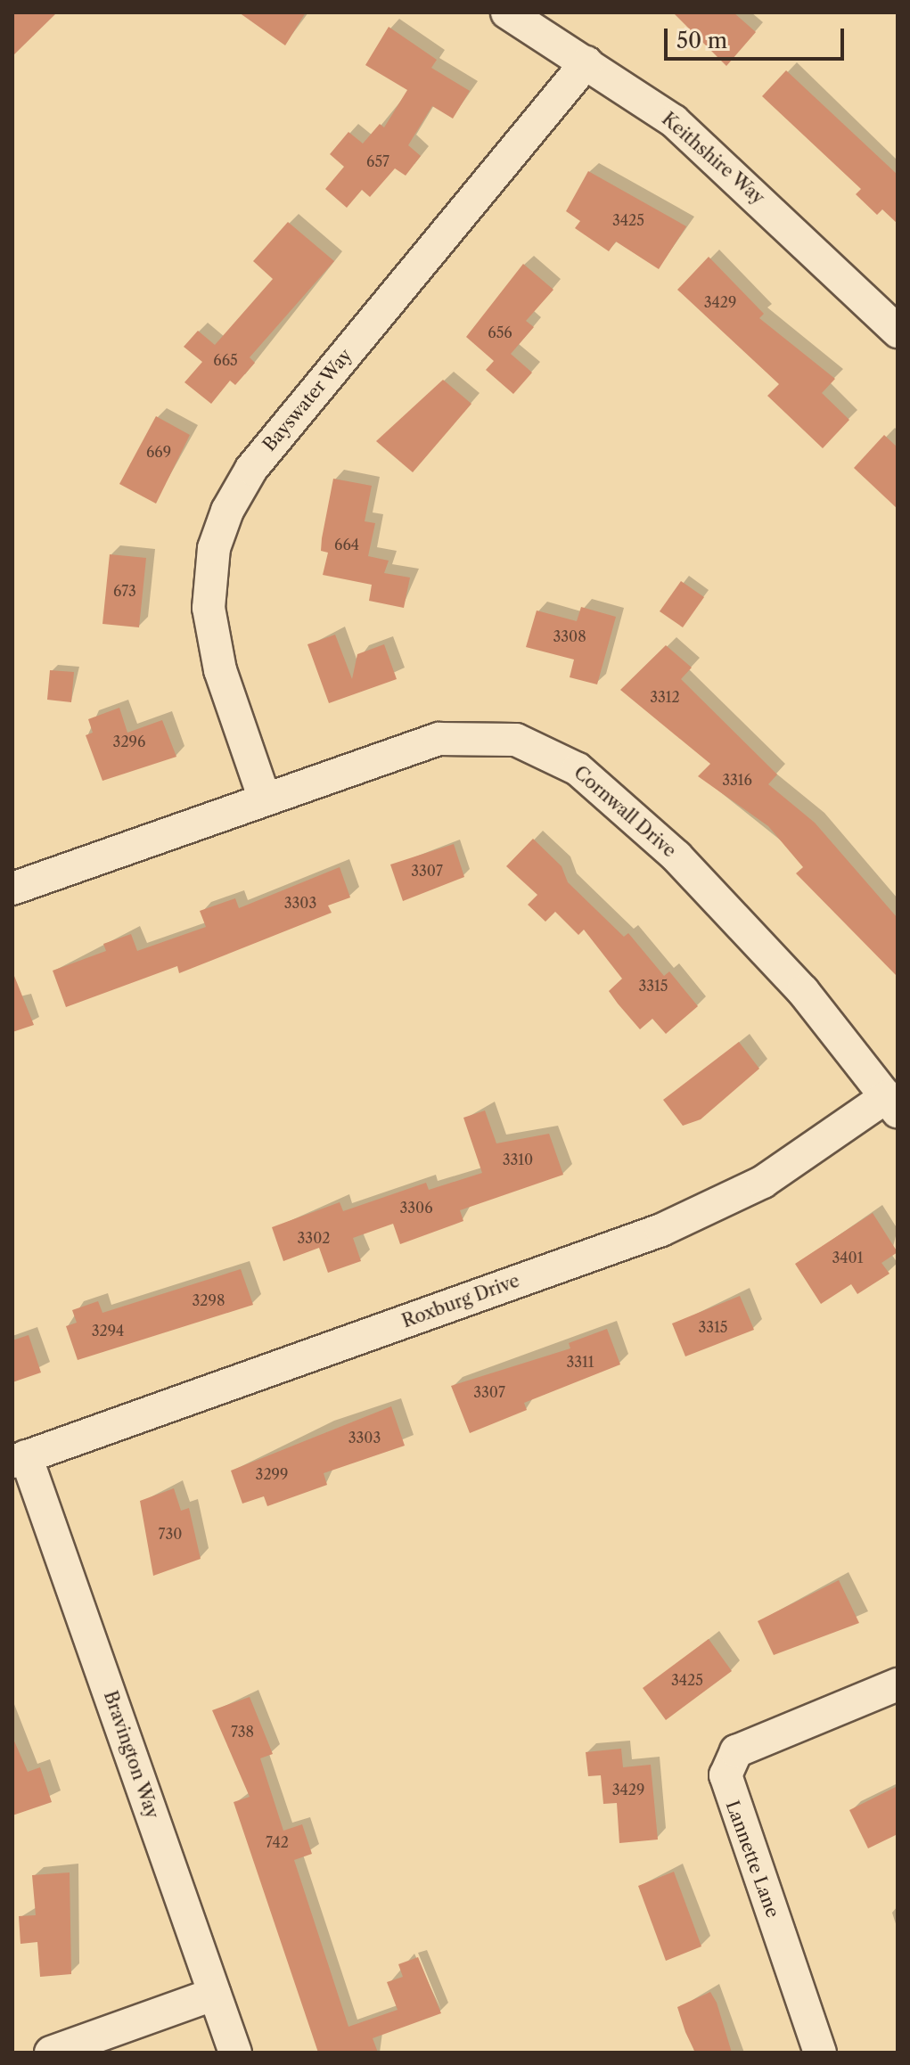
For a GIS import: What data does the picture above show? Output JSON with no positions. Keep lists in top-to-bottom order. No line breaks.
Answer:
{"streets":{"street":["Keithshire Way","Bayswater Way","Cornwall Drive","Roxburg Drive","Bravington Way","Lannette Lane"]},"crossings":[["Keithshire Way","Bayswater Way"],["Bayswater Way","Cornwall Drive"],["Cornwall Drive","Roxburg Drive"],["Roxburg Drive","Bravington Way"]],"house_numbers":["657","3425","3429","656","665","669","664","673","3308","3312","3296","3316","3307","3303","3315","3310","3306","3302","3401","3298","3315","3294","3311","3307","3303","3299","730","3425","738","3429","742"],"scale_bar":"50 m"}
